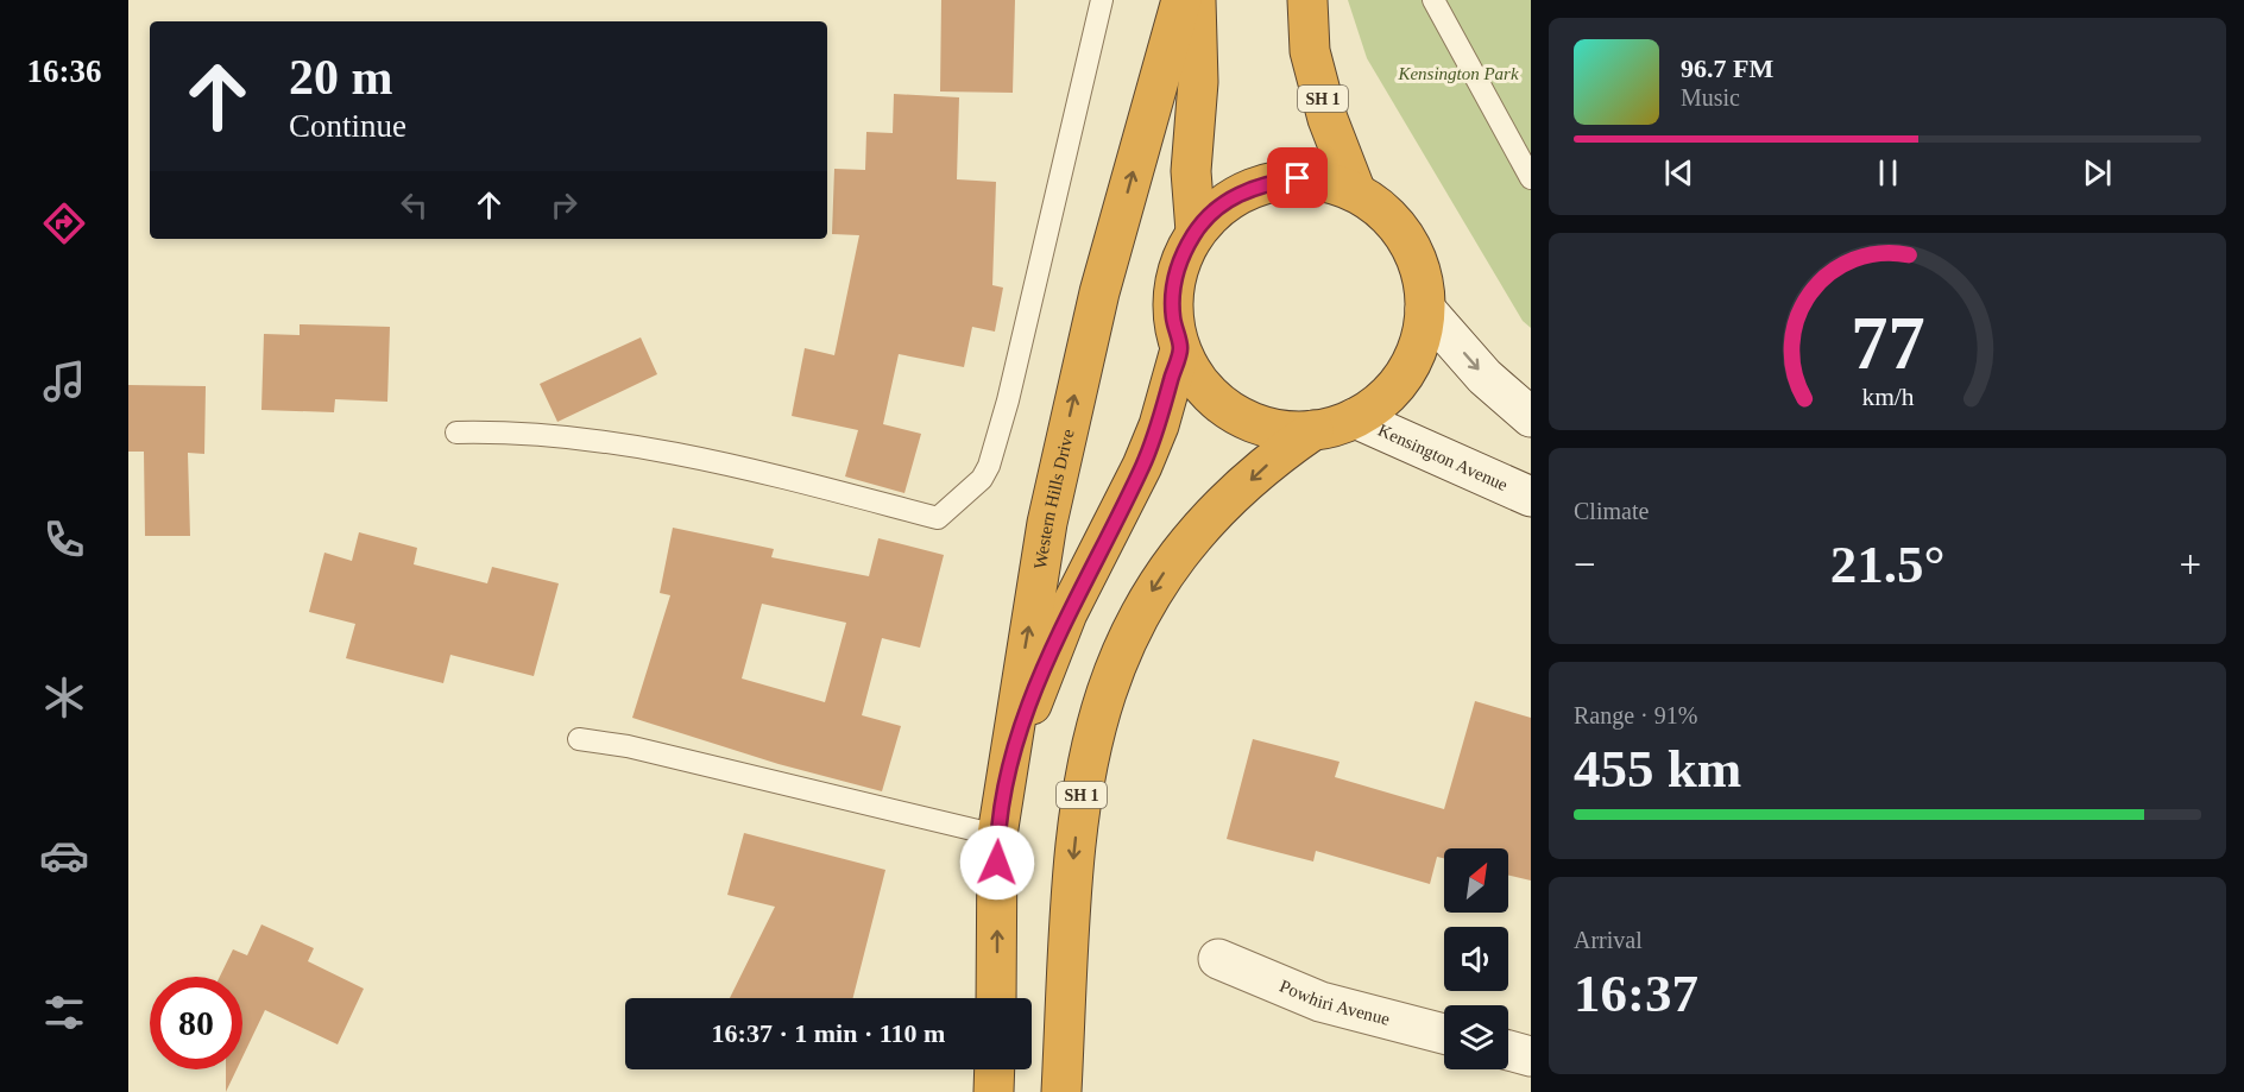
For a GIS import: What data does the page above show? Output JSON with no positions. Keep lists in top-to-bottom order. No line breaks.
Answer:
{"streets":{"highway":["SH 1","Western Hills Drive"],"main road":["Kensington Avenue","Powhiri Avenue"]},"crossings":[["SH 1","Kensington Avenue"]],"parks":["Kensington Park"],"north":"top right","page":{"tabs":"16:36","turn":["20 m","Continue"],"song":["96.7 FM","Music"],"tile":["Climate",["Range · 91%","455 km"],["Arrival","16:37"]],"heat":["−","21.5°","+"],"limit":"80","trip":"16:37 · 1 min · 110 m","gauge":["77","km/h"]}}
